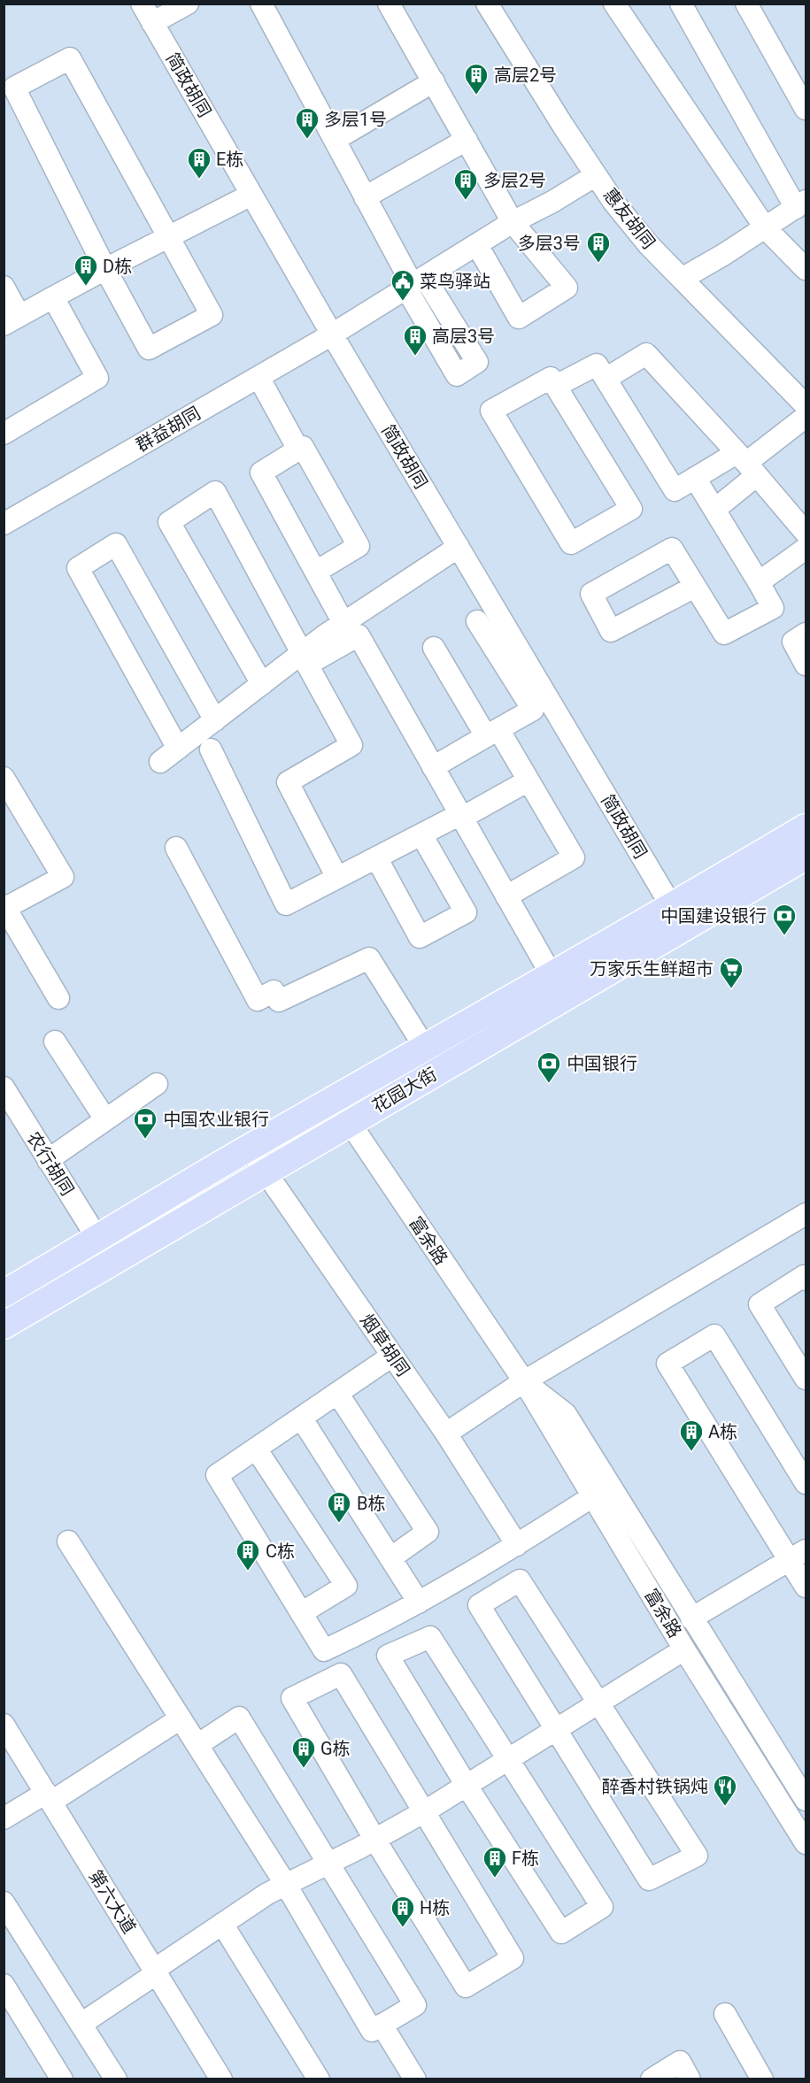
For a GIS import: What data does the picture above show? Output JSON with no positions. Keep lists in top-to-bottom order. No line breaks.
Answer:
{"streets":{"main road":["花园大街"],"street":["简政胡同","惠友胡同","群益胡同","农行胡同","富余路","烟草胡同","第六大道"]},"crossings":[["简政胡同","群益胡同"],["简政胡同","花园大街"],["惠友胡同","群益胡同"],["花园大街","农行胡同"],["花园大街","富余路"],["花园大街","烟草胡同"]],"places":{"building":["高层2号","多层1号","E栋","多层2号","多层3号","D栋","高层3号","A栋","B栋","C栋","G栋","F栋","H栋"],"public building":["菜鸟驿站"],"bank":["中国建设银行","中国银行","中国农业银行"],"supermarket":["万家乐生鲜超市"],"restaurant":["醉香村铁锅炖"]}}
